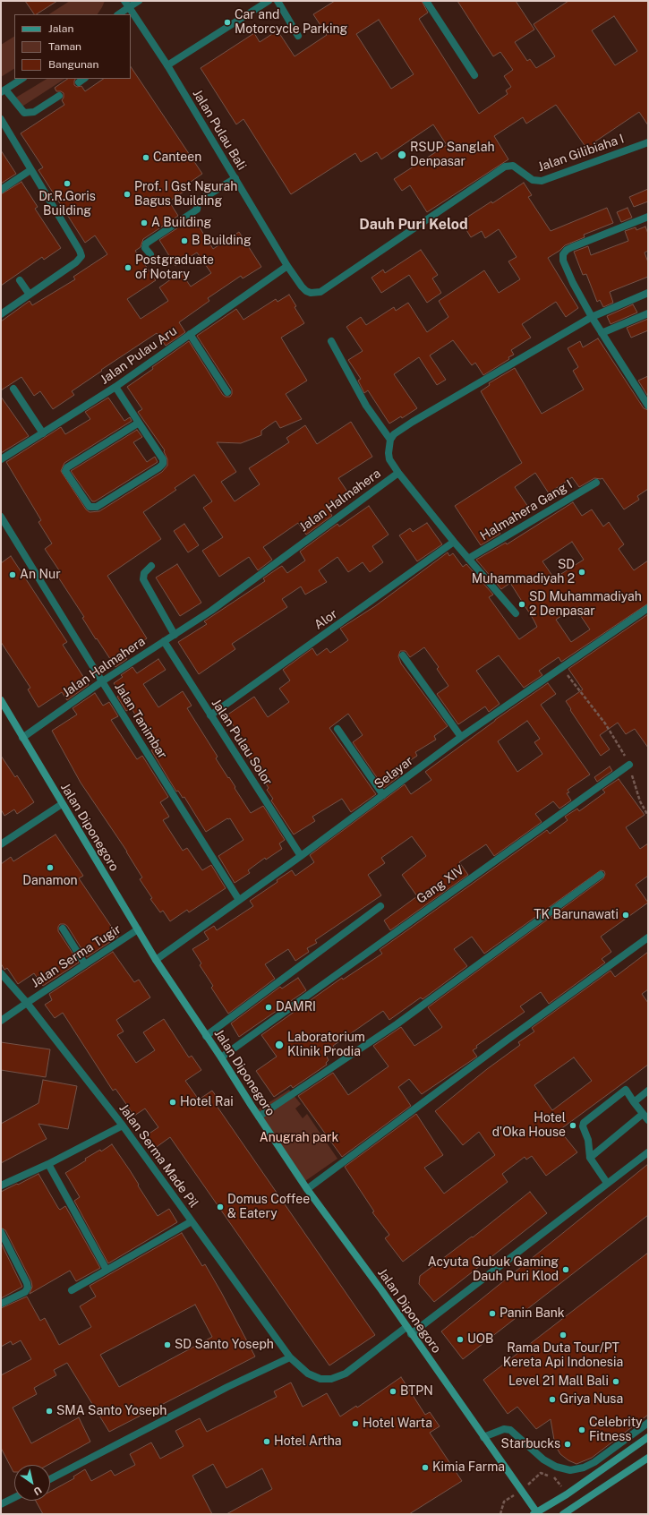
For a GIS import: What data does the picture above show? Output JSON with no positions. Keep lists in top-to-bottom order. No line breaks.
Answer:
{"streets":{"main road":["Jalan Diponegoro"],"street":["Jalan Pulau Bali","Jalan Gilibiaha I","Jalan Pulau Aru","Jalan Halmahera","Halmahera Gang I","Alor","Jalan Tanimbar","Jalan Pulau Solor","Selayar","Gang XIV","Jalan Serma Tugir","Jalan Serma Made Pil"]},"crossings":[["Jalan Pulau Bali","Jalan Gilibiaha I"],["Jalan Pulau Bali","Jalan Pulau Aru"],["Jalan Halmahera","Jalan Tanimbar"],["Jalan Halmahera","Jalan Pulau Solor"],["Jalan Halmahera","Jalan Diponegoro"],["Alor","Jalan Pulau Solor"],["Jalan Tanimbar","Selayar"],["Jalan Pulau Solor","Selayar"],["Selayar","Jalan Diponegoro"],["Jalan Diponegoro","Gang XIV"],["Jalan Diponegoro","Jalan Serma Tugir"],["Jalan Diponegoro","Jalan Serma Made Pil"],["Jalan Serma Tugir","Jalan Serma Made Pil"]],"districts":["Dauh Puri Kelod"],"parks":["Anugrah park"],"places":["Car and Motorcycle Parking","RSUP Sanglah Denpasar","Canteen","Dr.R.Goris Building","Prof. I Gst Ngurah Bagus Building","A Building","B Building","Postgraduate of Notary","SD Muhammadiyah 2","An Nur","SD Muhammadiyah 2 Denpasar","Danamon","TK Barunawati","DAMRI","Laboratorium Klinik Prodia","Hotel Rai","Hotel d'Oka House","Domus Coffee & Eatery","Acyuta Gubuk Gaming Dauh Puri Klod","Panin Bank","Rama Duta Tour/PT Kereta Api Indonesia","UOB","SD Santo Yoseph","Level 21 Mall Bali","BTPN","Griya Nusa","SMA Santo Yoseph","Hotel Warta","Celebrity Fitness","Hotel Artha","Starbucks","Kimia Farma"],"legend":["Jalan","Taman","Bangunan"],"north":"bottom right"}
